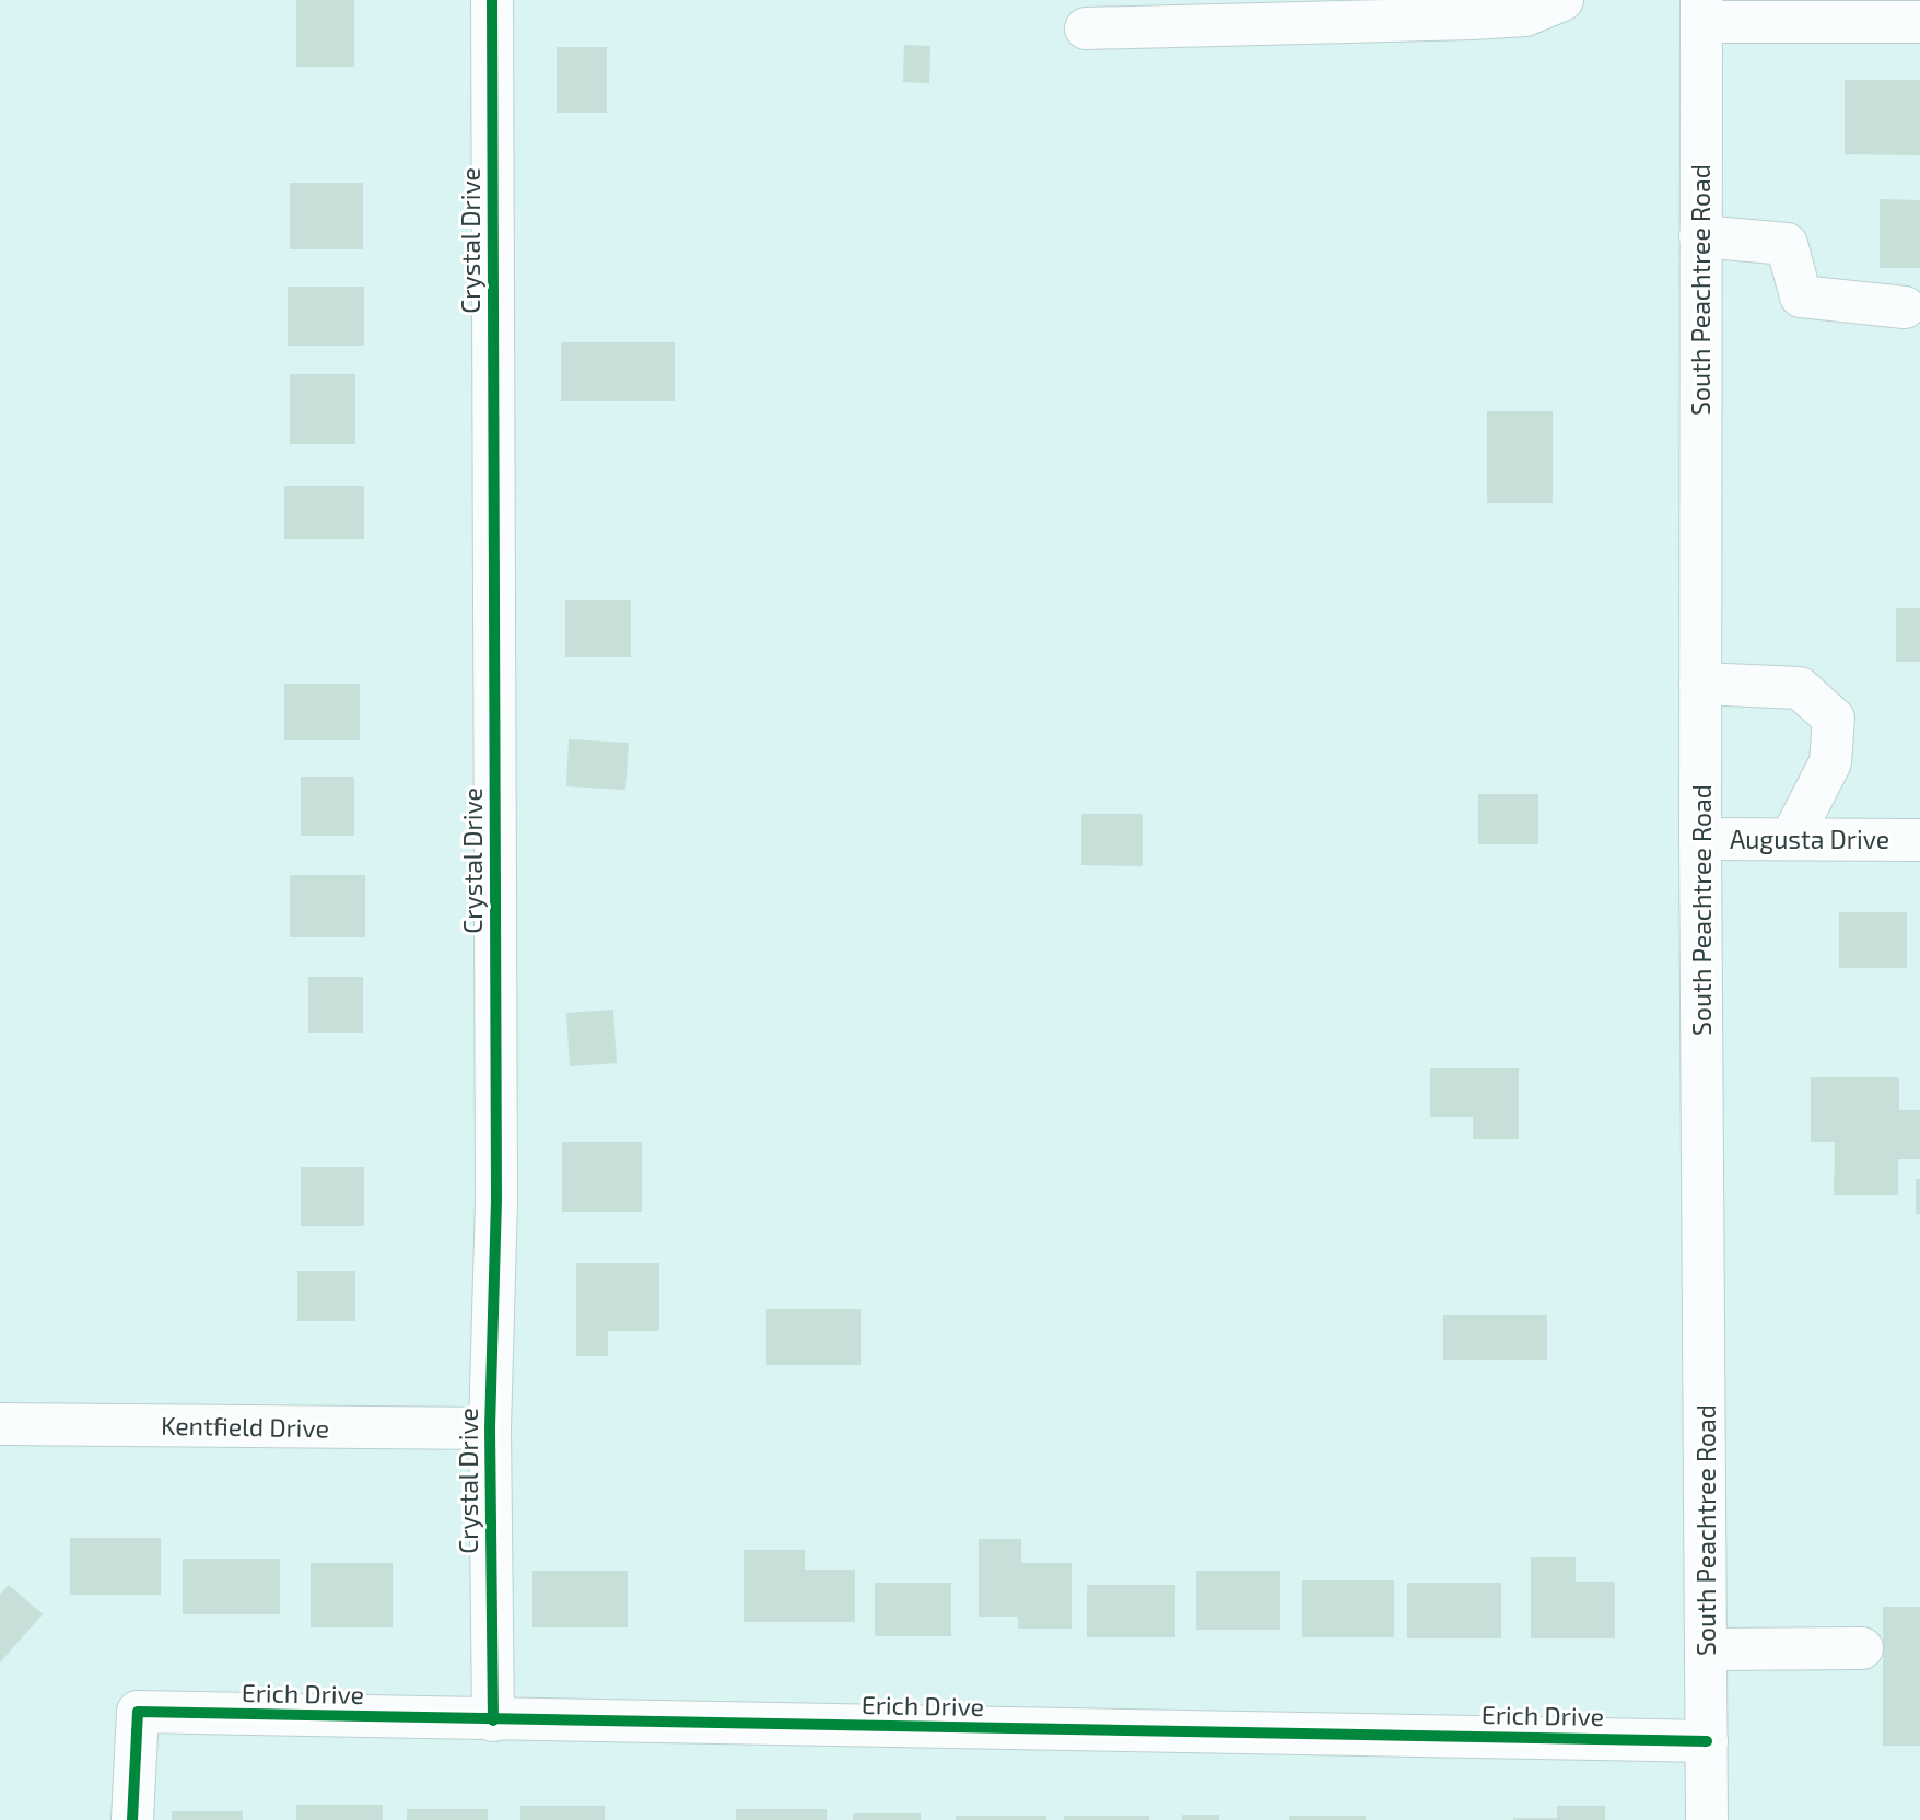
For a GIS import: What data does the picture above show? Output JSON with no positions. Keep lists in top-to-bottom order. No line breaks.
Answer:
{"streets":{"street":["Crystal Drive","South Peachtree Road","Augusta Drive","Kentfield Drive","Erich Drive"]},"crossings":[["Crystal Drive","Kentfield Drive"],["Crystal Drive","Erich Drive"],["South Peachtree Road","Augusta Drive"],["South Peachtree Road","Erich Drive"]]}
